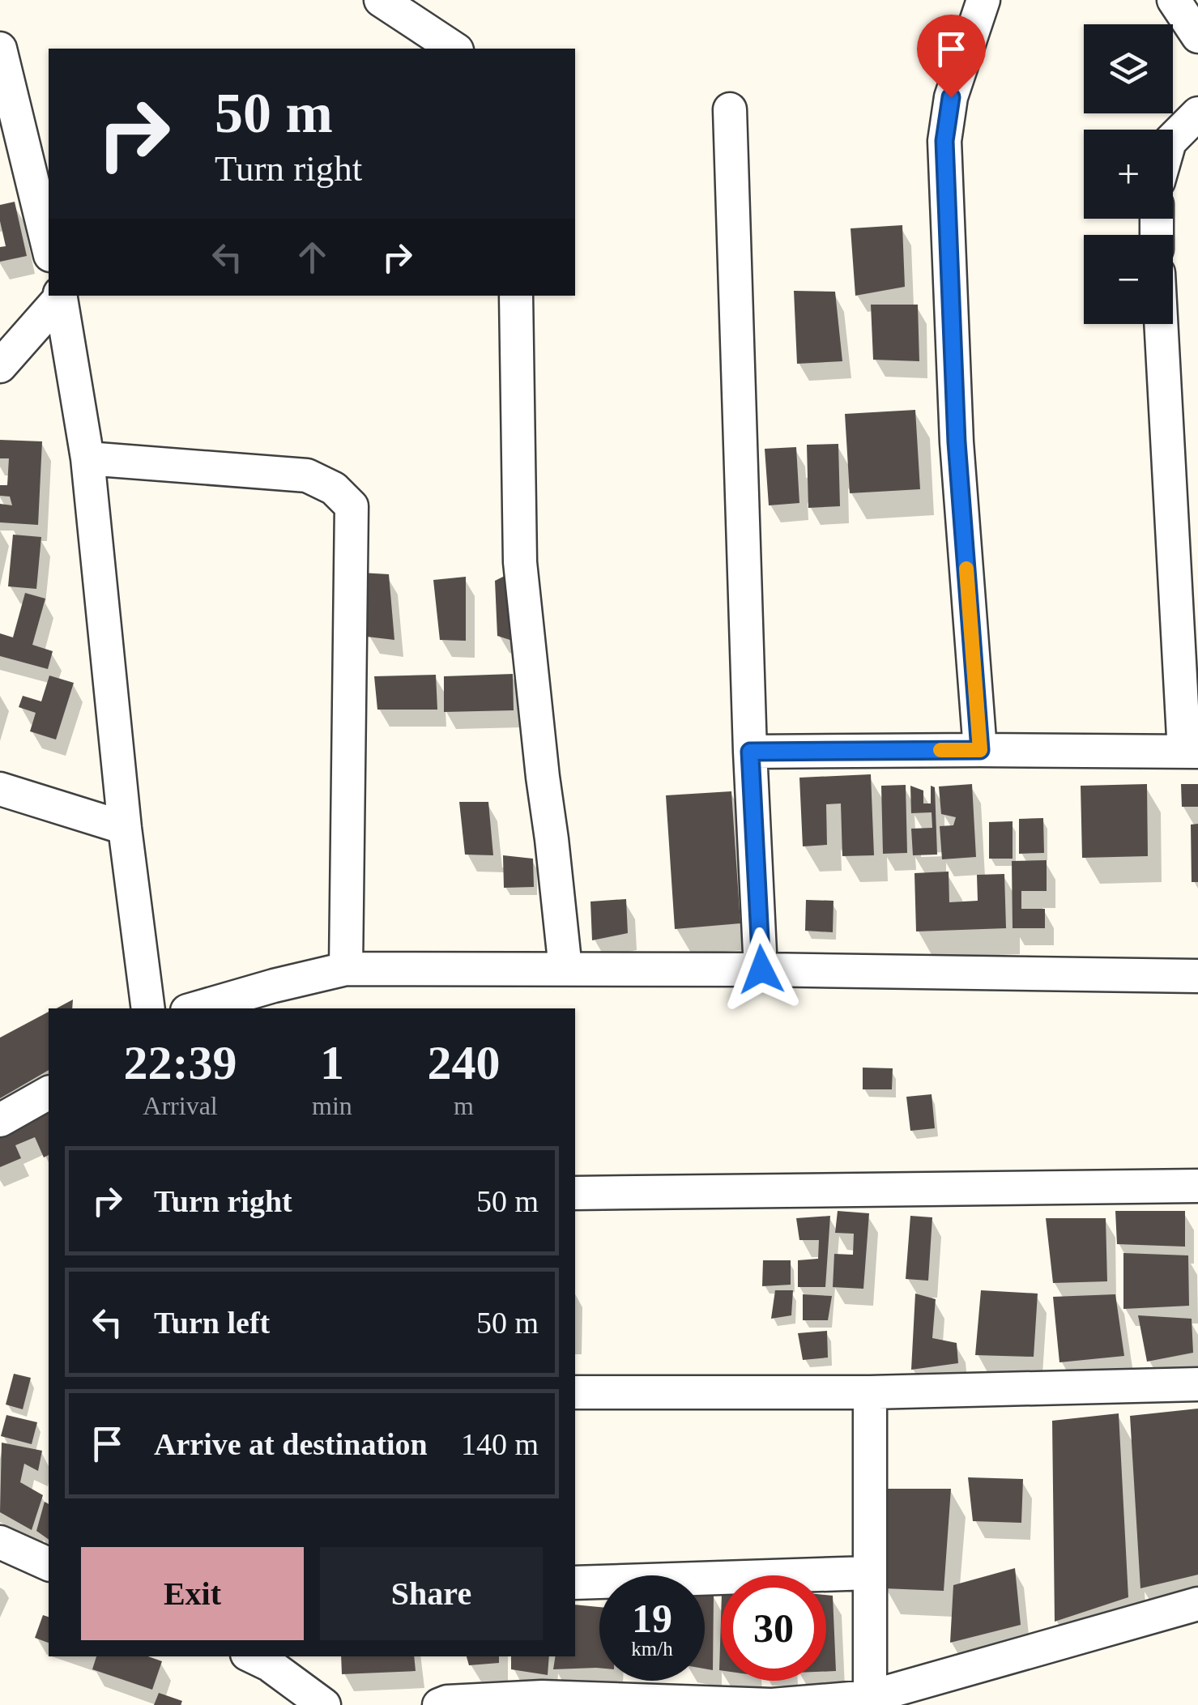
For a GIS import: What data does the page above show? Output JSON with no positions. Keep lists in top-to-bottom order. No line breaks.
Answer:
{"page":{"map_buttons":["+","−"],"turn":["50 m","Turn right"],"eta":["22:39","Arrival","1","min","240","m"],"list":[{"name":"Turn right","value":"50 m"},{"name":"Turn left","value":"50 m"},{"name":"Arrive at destination","value":"140 m"}],"buttons":["Exit","Share"],"speed":"19 km/h","limit":"30"}}
